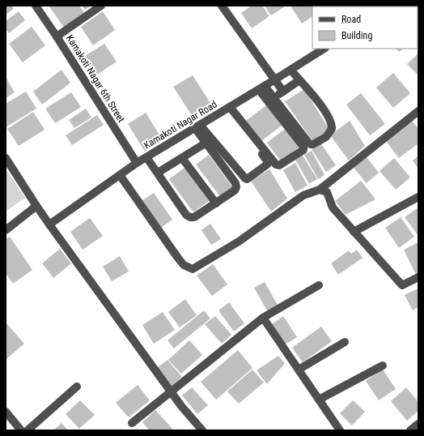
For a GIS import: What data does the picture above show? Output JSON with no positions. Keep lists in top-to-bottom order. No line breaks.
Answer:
{"streets":{"street":["Kamakoti Nagar 6th Street","Kamakoti Nagar Road"]},"crossings":[["Kamakoti Nagar 6th Street","Kamakoti Nagar Road"]],"legend":["Road","Building"]}
